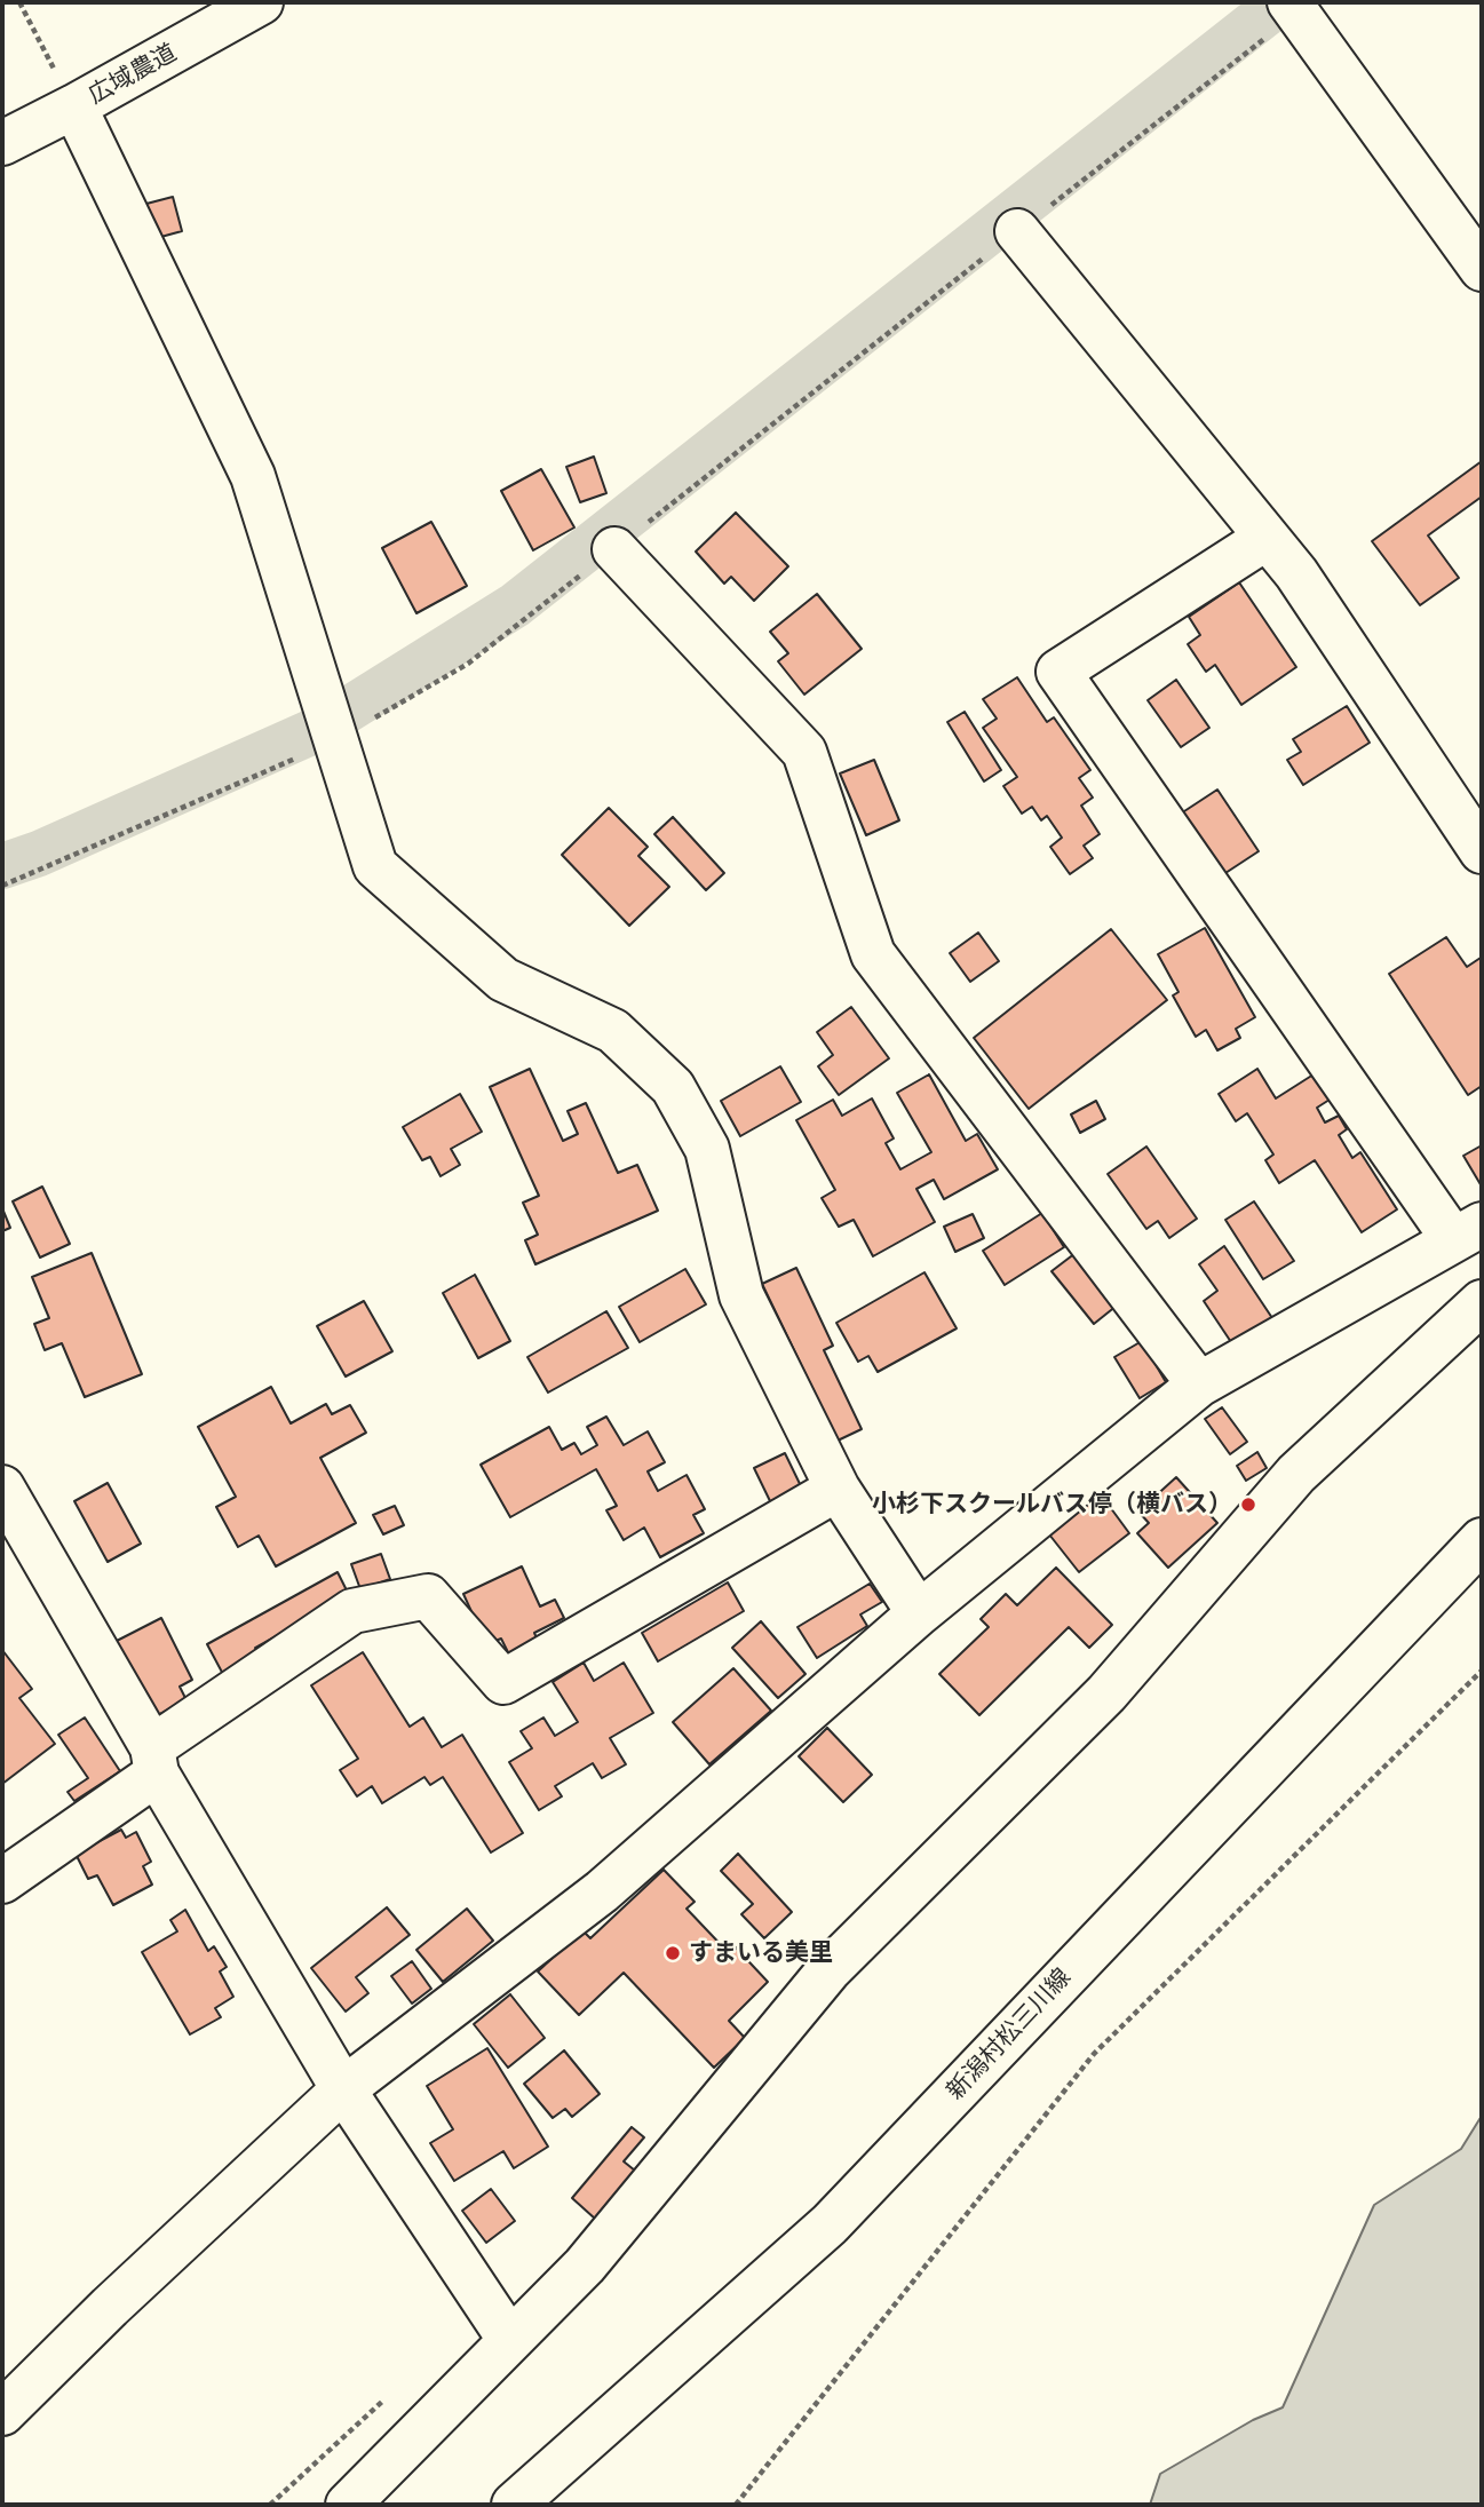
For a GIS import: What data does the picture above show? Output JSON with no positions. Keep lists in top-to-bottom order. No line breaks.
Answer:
{"streets":{"street":["広域農道","新潟村松三川線"]},"places":["小杉下スクールバス停（横バス）","すまいる美里"]}
